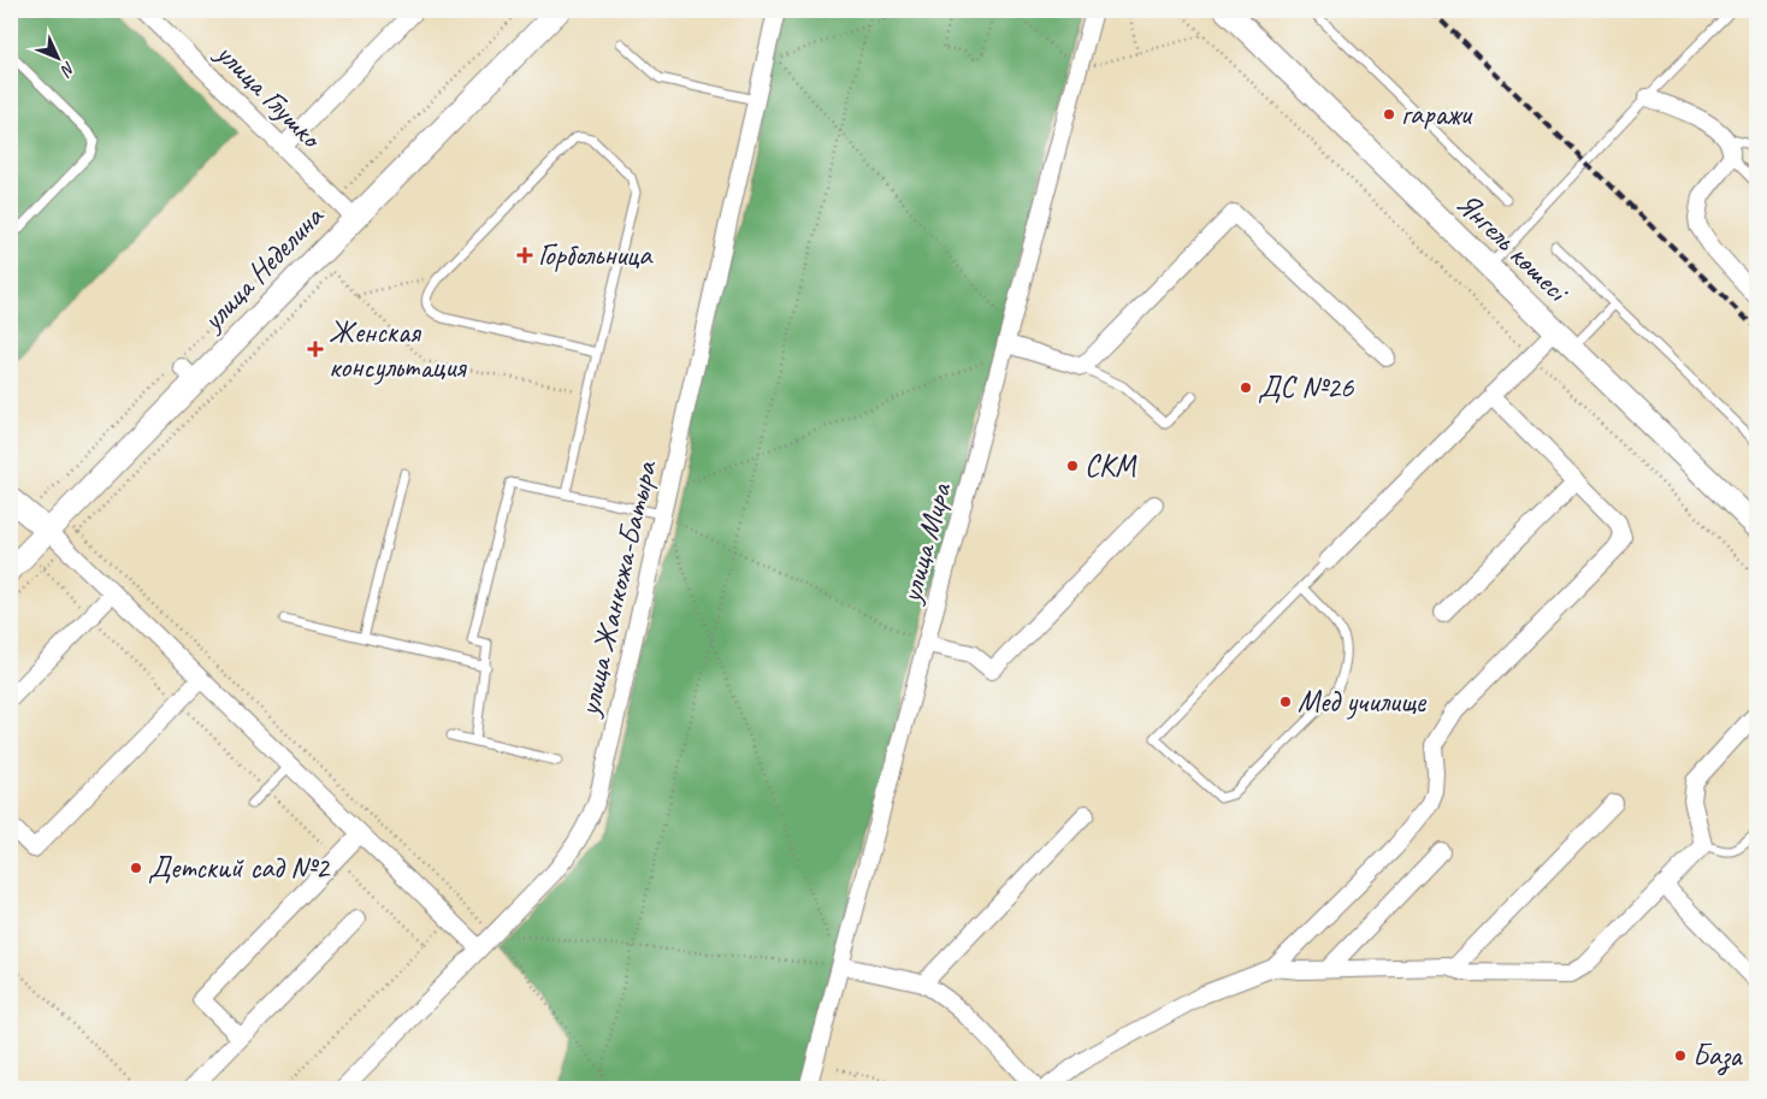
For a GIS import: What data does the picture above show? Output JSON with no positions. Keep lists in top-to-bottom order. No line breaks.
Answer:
{"streets":{"street":["улица Глушко","Янгель көшесі","улица Неделина","улица Мира","улица Жанкожа-Батыра"]},"crossings":[["улица Глушко","улица Неделина"]],"places":{"other":["гаражи","ДС №26","СКМ","Мед училище","Детский сад №2","База"],"health":["Горбольница","Женская консультация"]},"north":"bottom right"}
